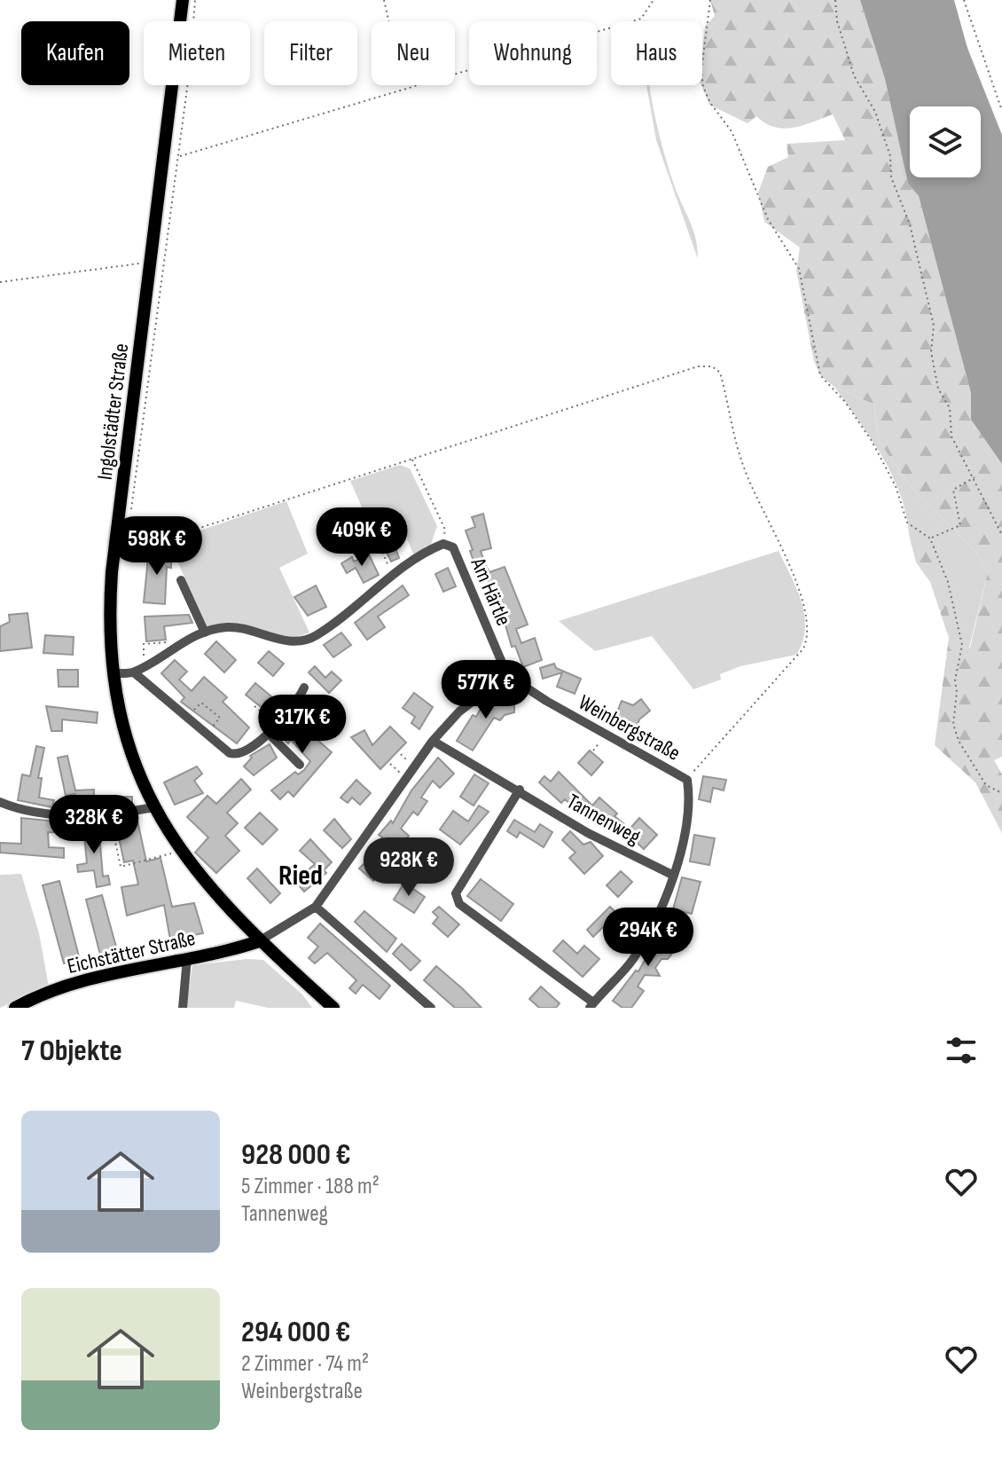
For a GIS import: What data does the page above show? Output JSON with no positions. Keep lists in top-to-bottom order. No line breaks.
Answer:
{"streets":{"main road":["Ingolstädter Straße","Eichstätter Straße"],"street":["Am Härtle","Weinbergstraße","Tannenweg"]},"crossings":[["Ingolstädter Straße","Eichstätter Straße"],["Am Härtle","Weinbergstraße"],["Weinbergstraße","Tannenweg"]],"districts":["Ried"],"page":{"chip":["Kaufen","Mieten","Filter","Neu","Wohnung","Haus"],"price":["409K €","598K €","577K €","317K €","328K €","928K €","294K €"],"heading":"7 Objekte","list":[{"name":"928 000 €","note":"5 Zimmer · 188 m² · Tannenweg"},{"name":"294 000 €","note":"2 Zimmer · 74 m² · Weinbergstraße"}]}}
